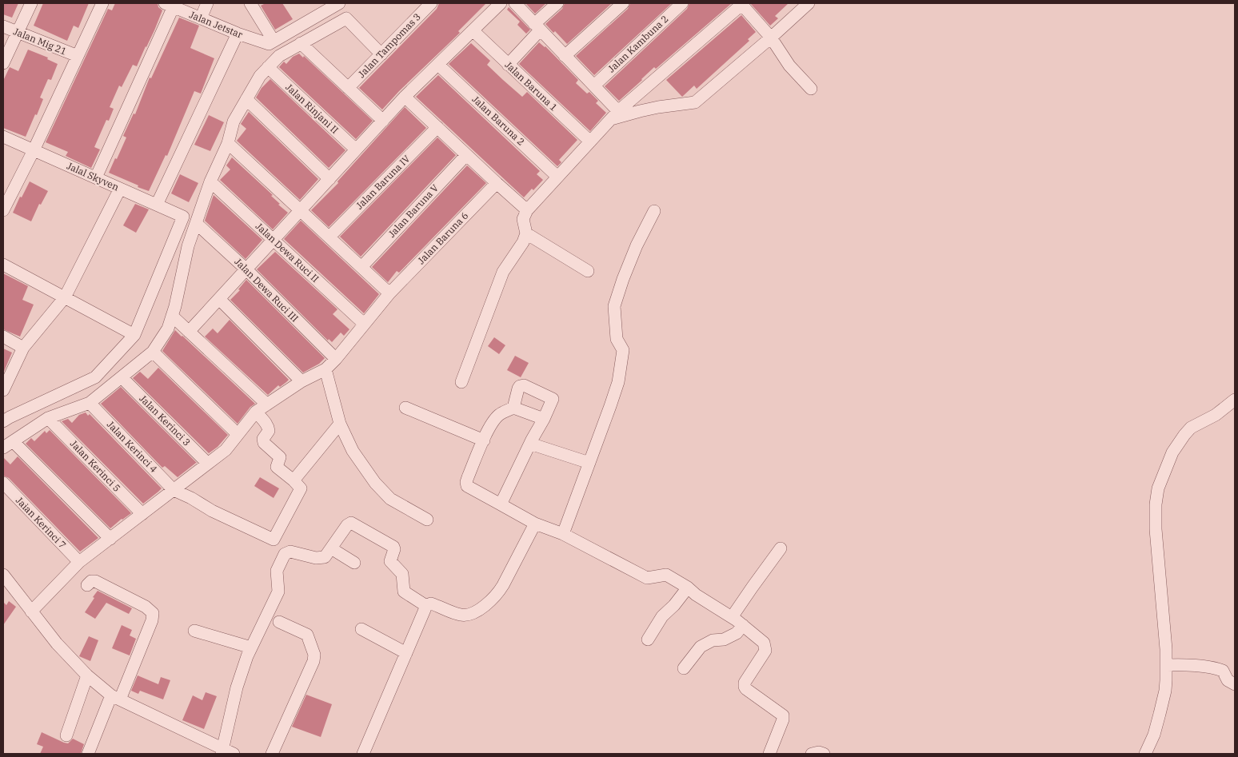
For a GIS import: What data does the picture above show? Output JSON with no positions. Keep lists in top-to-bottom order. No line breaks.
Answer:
{"streets":{"street":["Jalan Jetstar","Jalan Mig 21","Jalan Kambuna 2","Jalan Tampomas 3","Jalan Baruna 1","Jalan Rinjani II","Jalan Baruna 2","Jalal Skyven","Jalan Baruna IV","Jalan Baruna V","Jalan Baruna 6","Jalan Dewa Ruci II","Jalan Dewa Ruci III","Jalan Kerinci 3","Jalan Kerinci 4","Jalan Kerinci 5","Jaian Kerinci 7"]},"crossings":[["Jalan Baruna 6","Jalan Dewa Ruci II"],["Jalan Baruna 6","Jalan Dewa Ruci III"],["Jalan Baruna 6","Jalan Kerinci 3"],["Jalan Baruna 6","Jalan Kerinci 4"],["Jalan Baruna 6","Jalan Kerinci 5"],["Jalan Baruna 6","Jaian Kerinci 7"]]}
